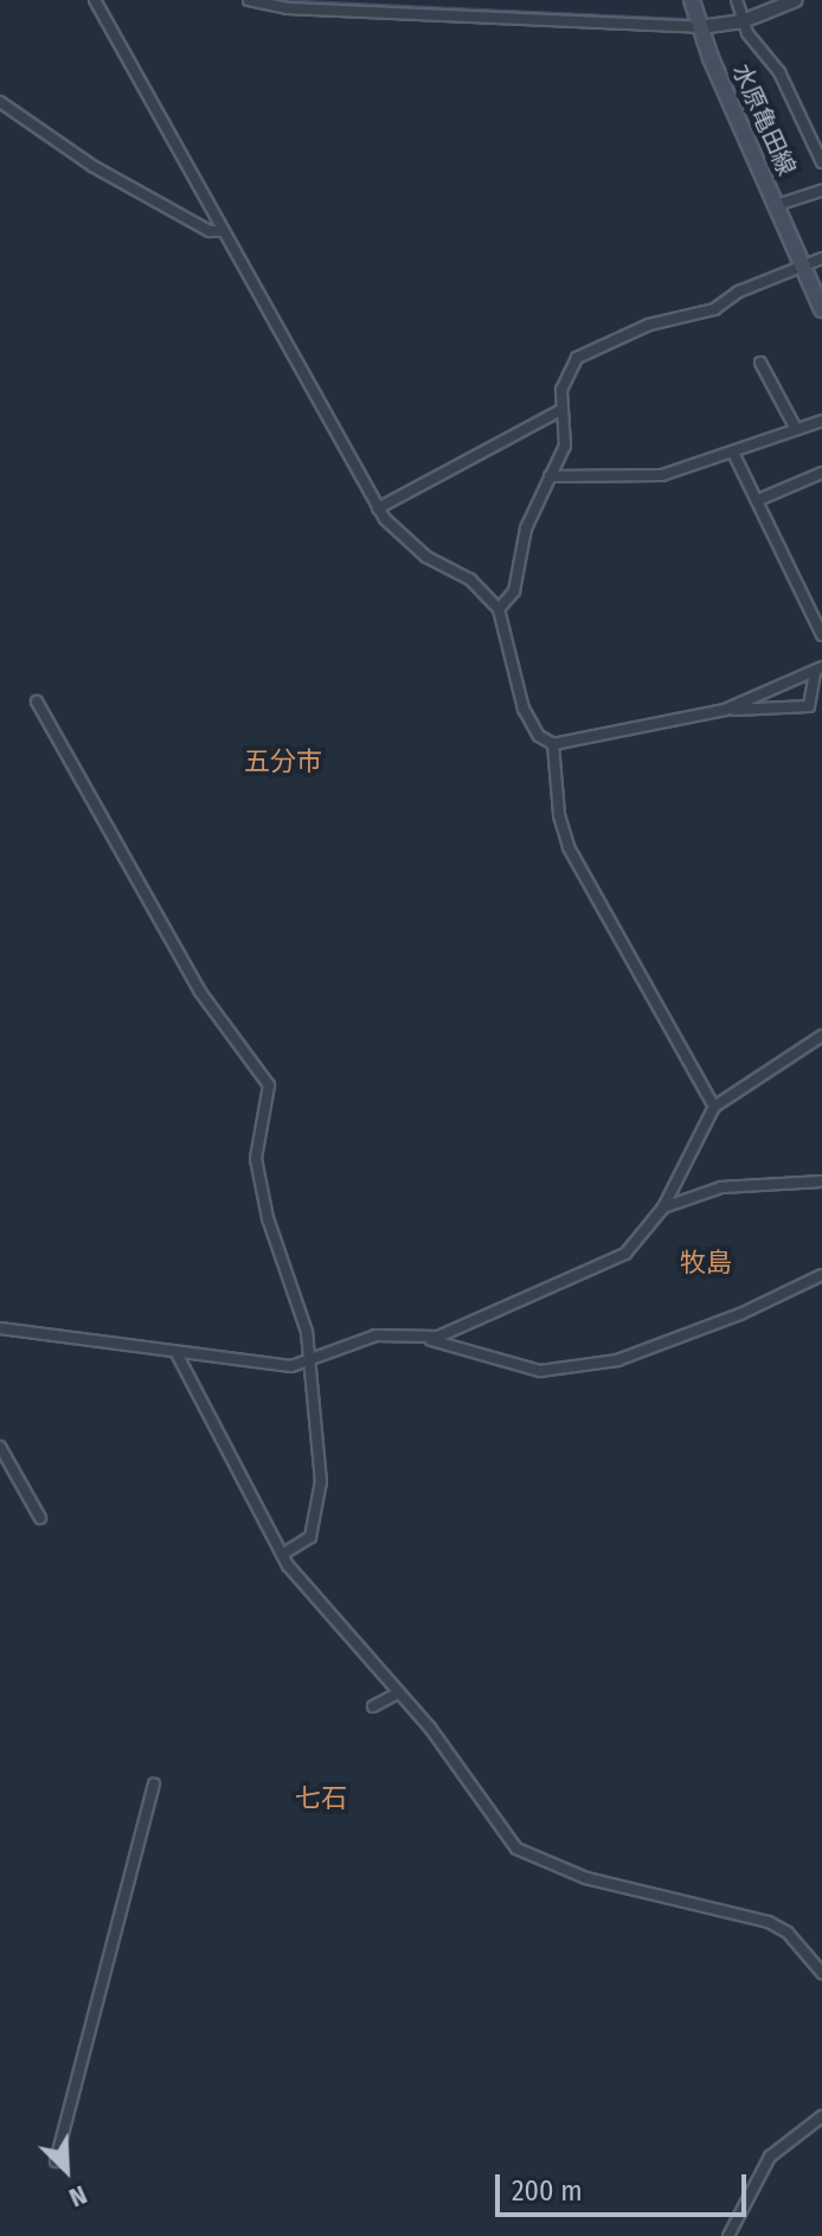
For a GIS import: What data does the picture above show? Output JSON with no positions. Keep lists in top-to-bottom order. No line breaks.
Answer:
{"streets":{"main road":["水原亀田線"]},"districts":["五分市","牧島","七石"],"scale_bar":"200 m","north":"bottom right"}
